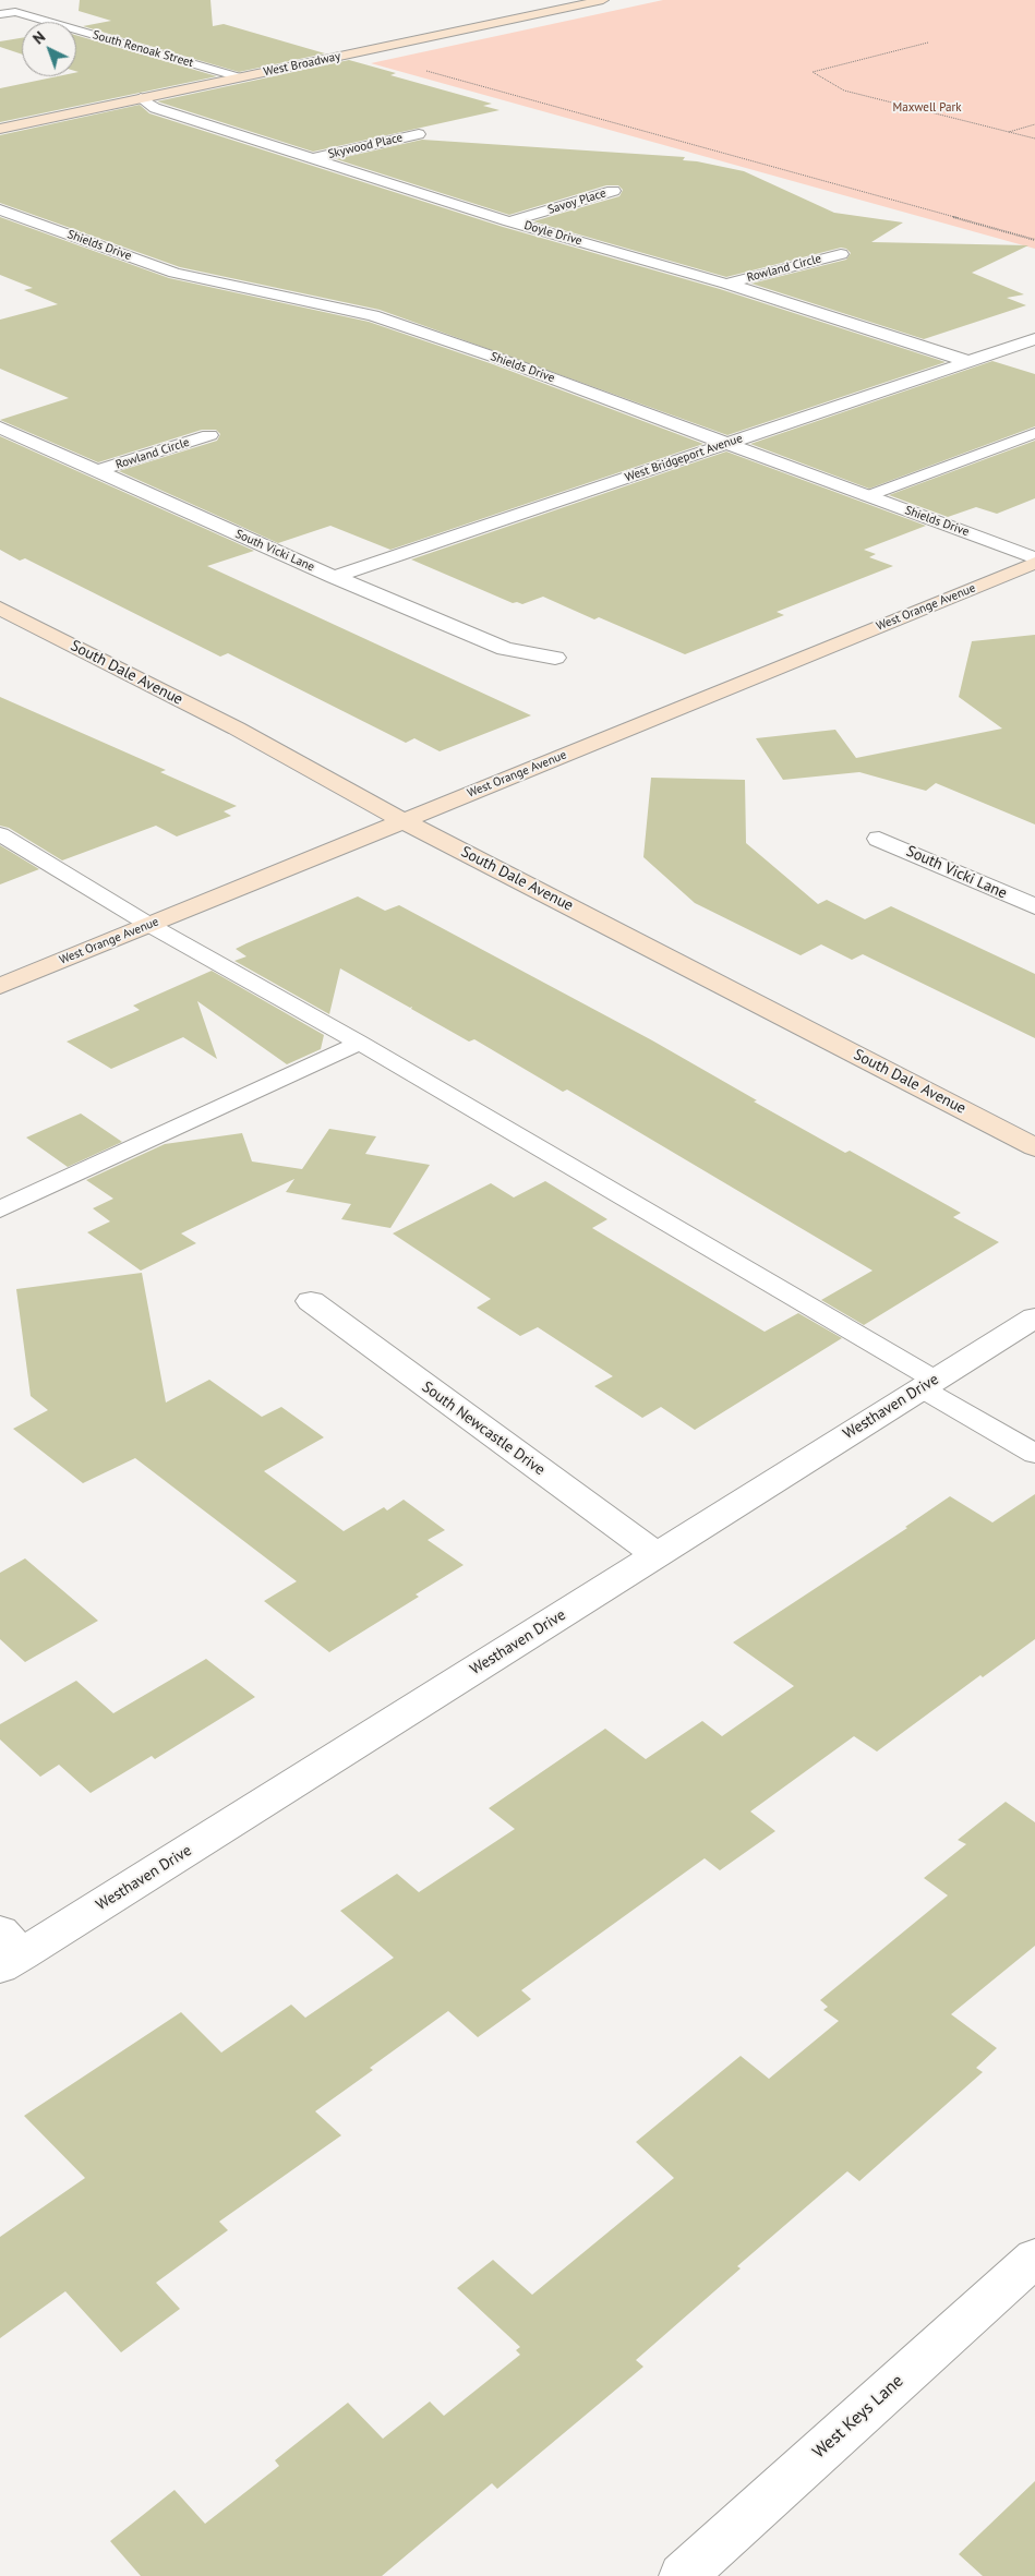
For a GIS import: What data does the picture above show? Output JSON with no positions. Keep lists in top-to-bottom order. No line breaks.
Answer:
{"streets":{"street":["South Renoak Street","West Broadway","Skywood Place","Savoy Place","Doyle Drive","Shields Drive","Rowland Circle","West Bridgeport Avenue","South Vicki Lane","West Orange Avenue","South Dale Avenue","Westhaven Drive","South Newcastle Drive","West Keys Lane"]},"crossings":[["South Renoak Street","West Broadway"],["West Broadway","Doyle Drive"],["Skywood Place","Doyle Drive"],["Savoy Place","Doyle Drive"],["Doyle Drive","Rowland Circle"],["Doyle Drive","West Bridgeport Avenue"],["Shields Drive","West Bridgeport Avenue"],["Rowland Circle","South Vicki Lane"],["West Bridgeport Avenue","South Vicki Lane"],["West Orange Avenue","South Dale Avenue"],["Westhaven Drive","South Newcastle Drive"]],"parks":["Maxwell Park"],"north":"top left"}
